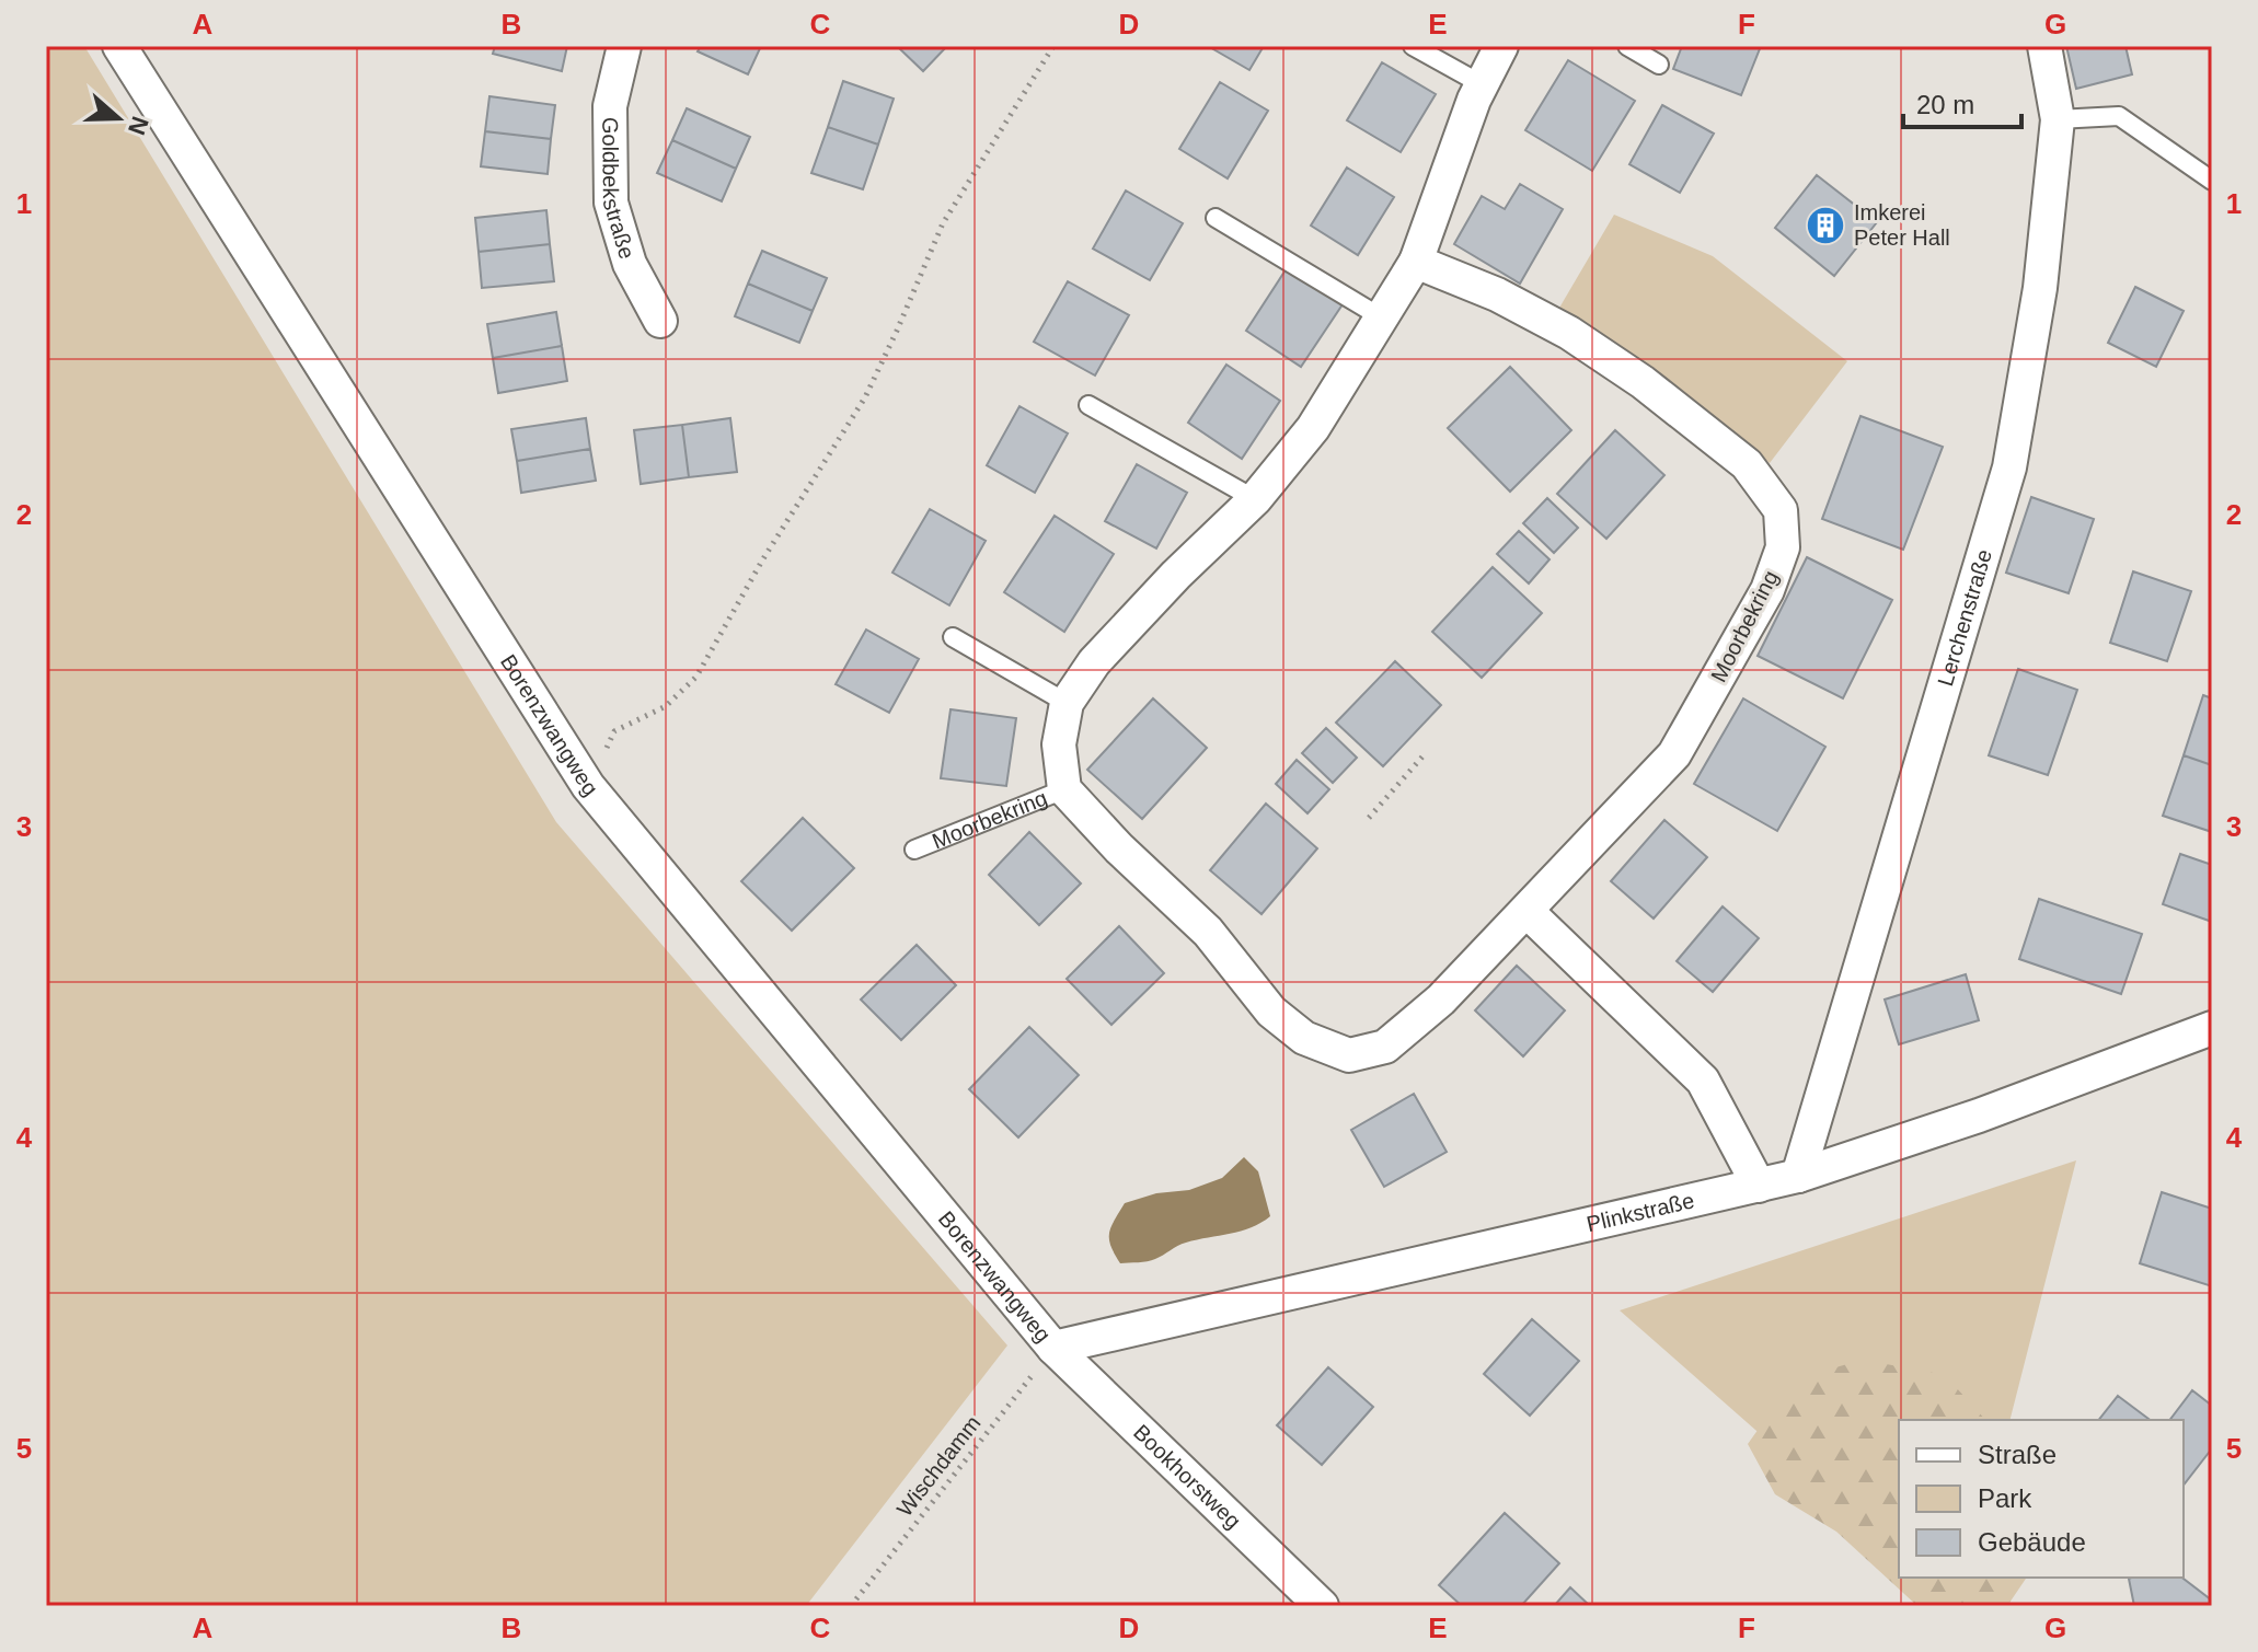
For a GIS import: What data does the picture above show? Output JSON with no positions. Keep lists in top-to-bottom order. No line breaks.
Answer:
{"streets":{"street":["Goldbekstraße","Lerchenstraße","Moorbekring","Borenzwangweg","Plinkstraße","Bookhorstweg"],"path":["Wischdamm"]},"crossings":[["Lerchenstraße","Plinkstraße"],["Borenzwangweg","Plinkstraße"],["Borenzwangweg","Wischdamm"],["Borenzwangweg","Bookhorstweg"],["Plinkstraße","Wischdamm"],["Plinkstraße","Bookhorstweg"],["Wischdamm","Bookhorstweg"]],"places":{"building":["Imkerei Peter Hall"]},"legend":["Straße","Park","Gebäude"],"scale_bar":"20 m","north":"right","grid":{"columns":["A","B","C","D","E","F","G"],"rows":["1","2","3","4","5"]}}
